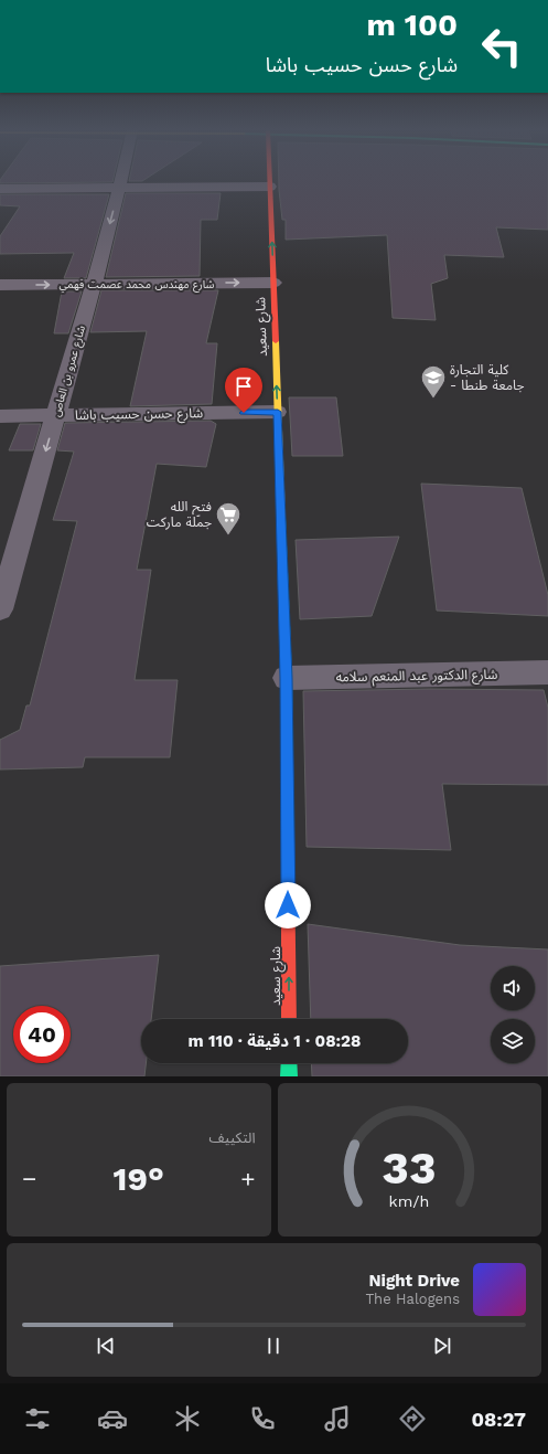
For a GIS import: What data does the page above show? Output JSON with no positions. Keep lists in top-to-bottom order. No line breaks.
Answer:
{"streets":{"street":["شارع مهندس محمد عصمت فهمي","شارع سعيد","شارع عمرو بن العاص","شارع حسن حسيب باشا","شارع الدكتور عبد المنعم سلامه"]},"crossings":[["شارع مهندس محمد عصمت فهمي","شارع سعيد"],["شارع مهندس محمد عصمت فهمي","شارع عمرو بن العاص"],["شارع سعيد","شارع حسن حسيب باشا"],["شارع سعيد","شارع الدكتور عبد المنعم سلامه"],["شارع عمرو بن العاص","شارع حسن حسيب باشا"]],"one_way":["شارع سعيد","شارع عمرو بن العاص"],"places":{"school or university":["كلية التجارة - جامعة طنطا"],"supermarket":["فتح الله جملة ماركت"]},"page":{"turn":["100 m","شارع حسن حسيب باشا"],"limit":"40","trip":"08:28 · 1 دقيقة · 110 m","tile":"التكييف","heat":["−","19°","+"],"song":["Night Drive","The Halogens"],"tabs":"08:27","gauge":["33","km/h"]}}
